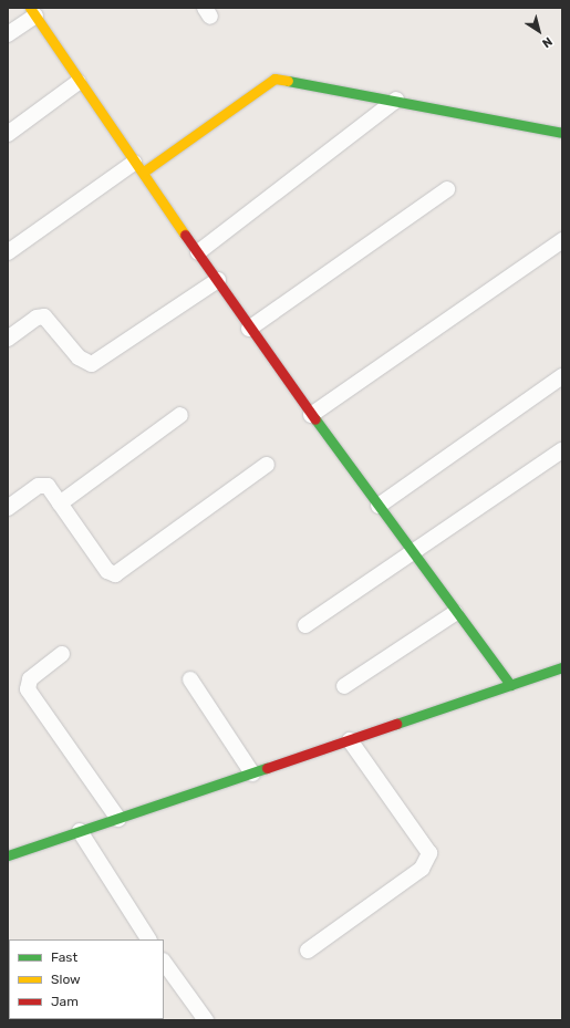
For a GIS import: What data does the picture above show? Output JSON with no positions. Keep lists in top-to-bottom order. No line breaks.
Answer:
{"legend":["Fast","Slow","Jam"],"north":"bottom right"}
